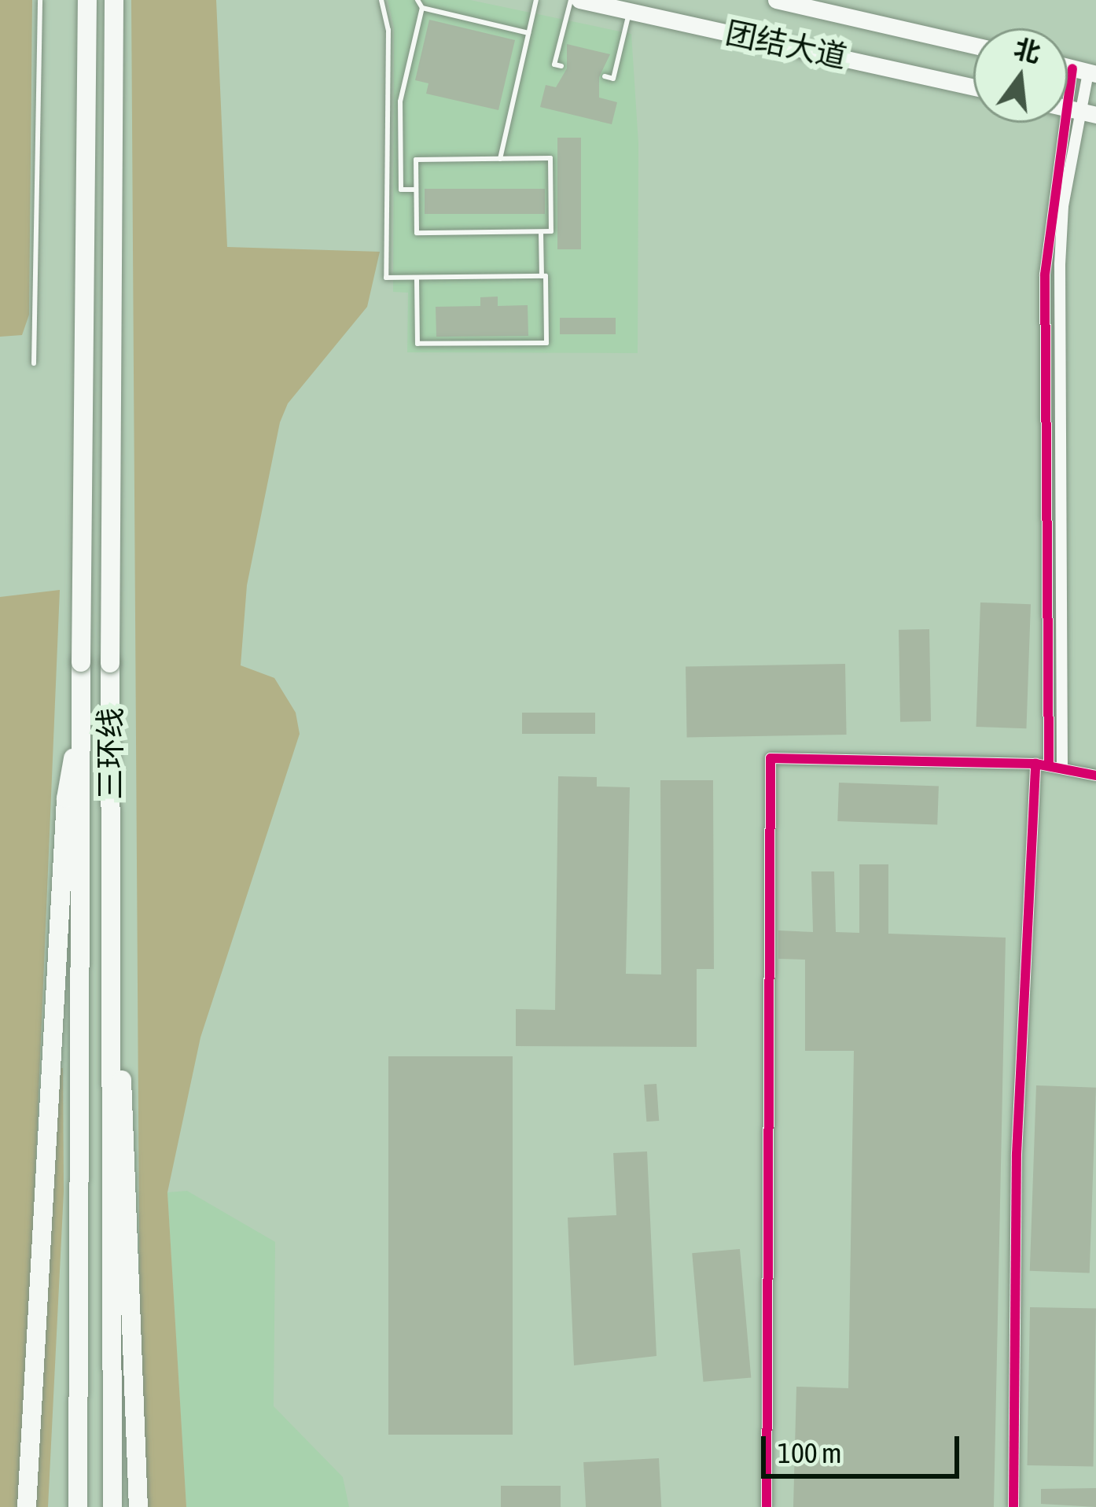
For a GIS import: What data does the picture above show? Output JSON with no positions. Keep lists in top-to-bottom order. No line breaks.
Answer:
{"streets":{"highway":["三环线"],"main road":["团结大道"]},"scale_bar":"100 m","north":"top"}
